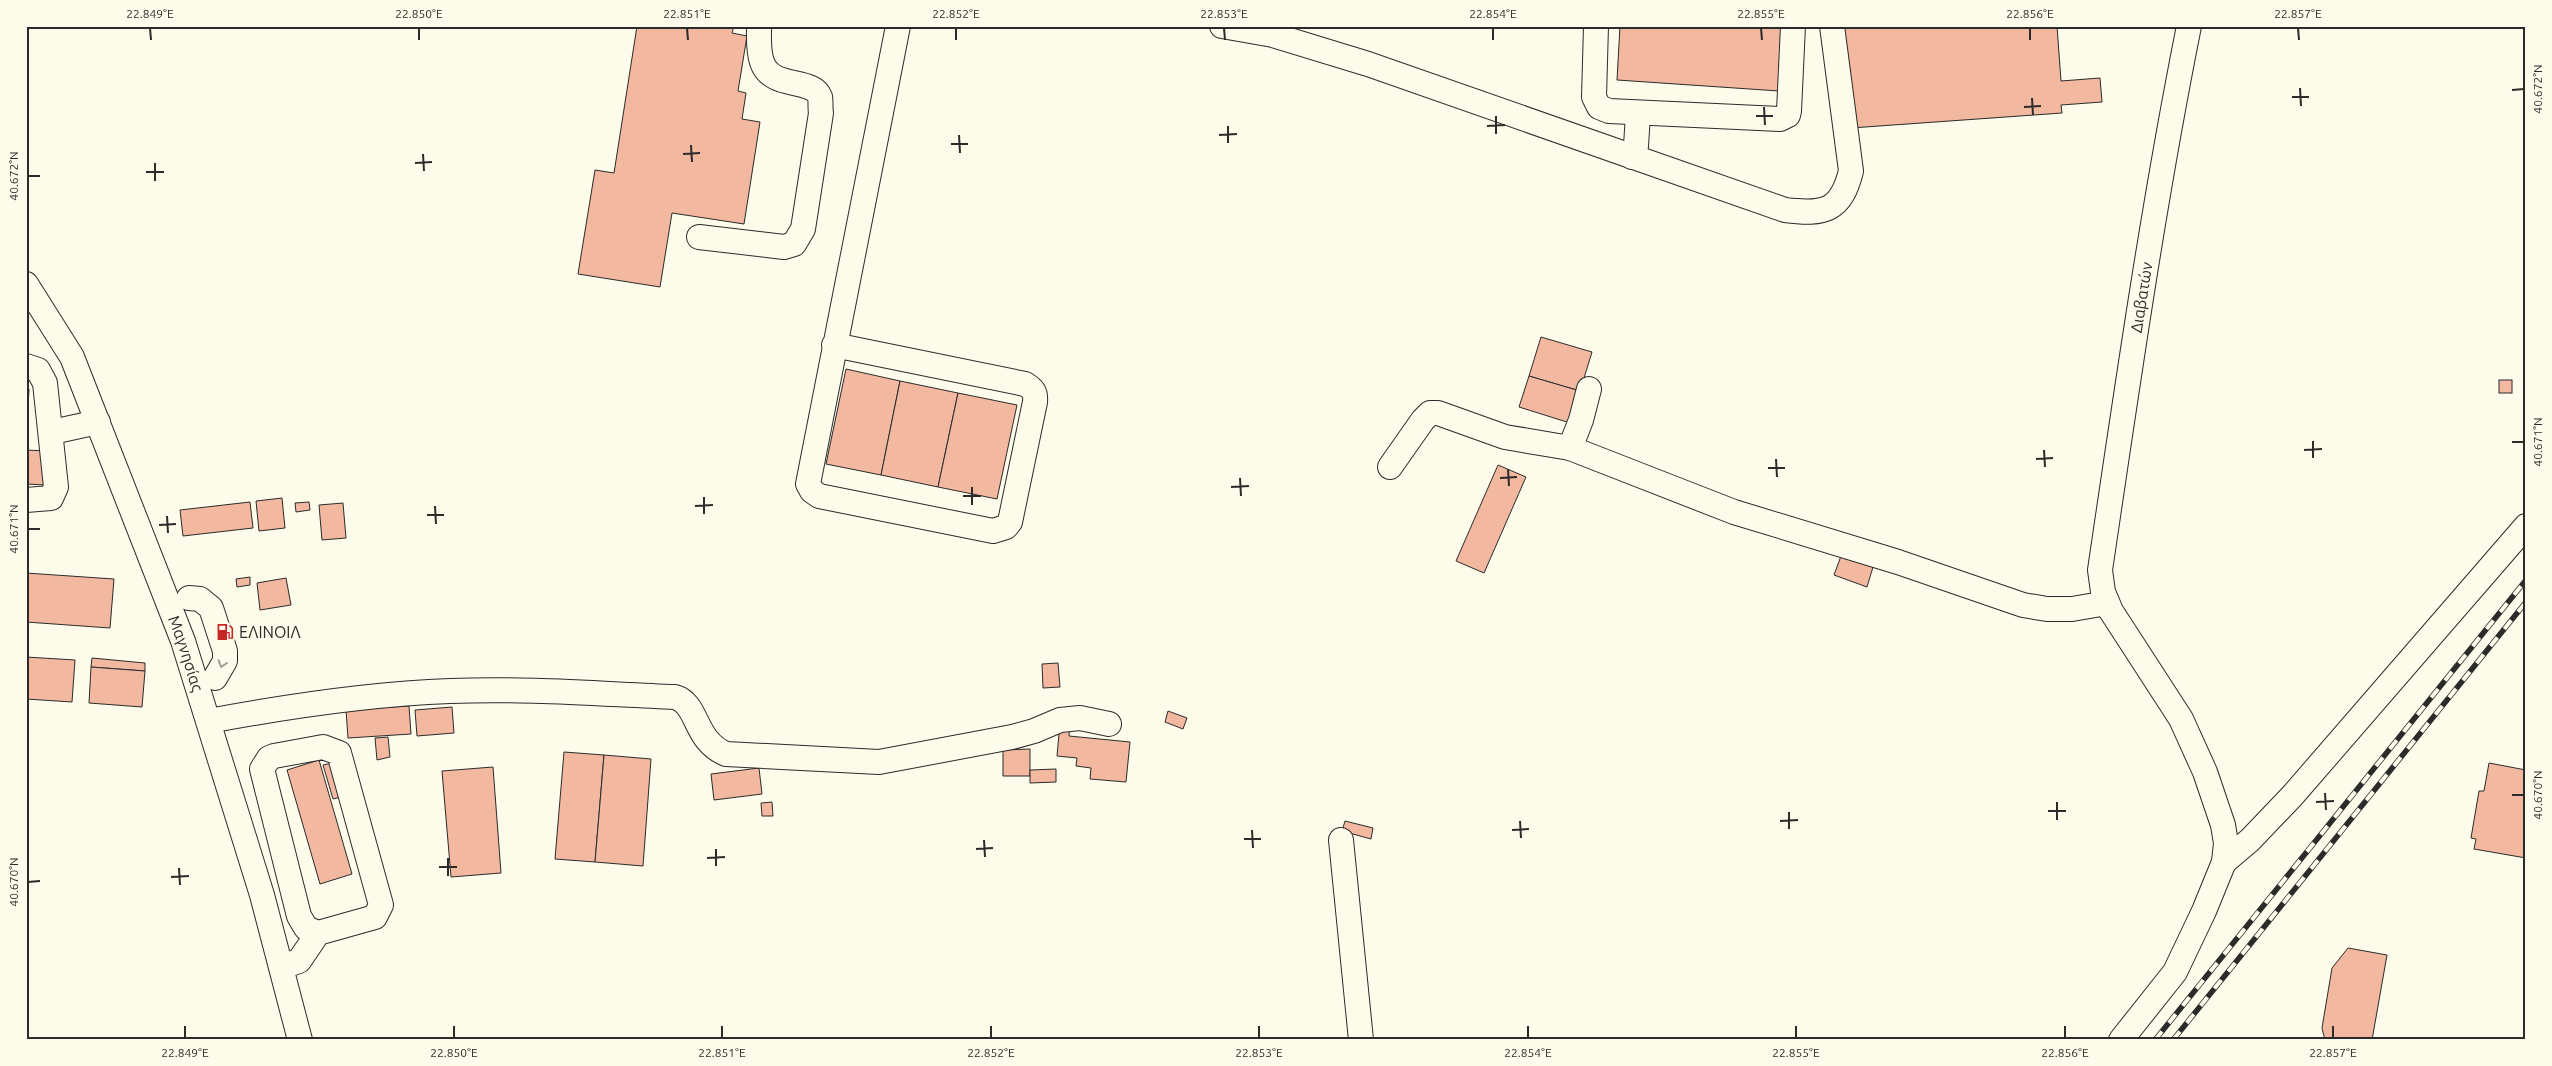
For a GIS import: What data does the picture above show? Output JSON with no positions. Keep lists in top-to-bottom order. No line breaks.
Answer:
{"streets":{"street":["Διαβατών","Μαγνησίας"]},"places":{"fuel station":["ΕΛΙΝΟΙΛ"]},"coordinates":["22.849°E","22.850°E","22.851°E","22.852°E","22.853°E","22.854°E","22.855°E","22.856°E","22.857°E","40.672°N","40.671°N","40.670°N"]}
